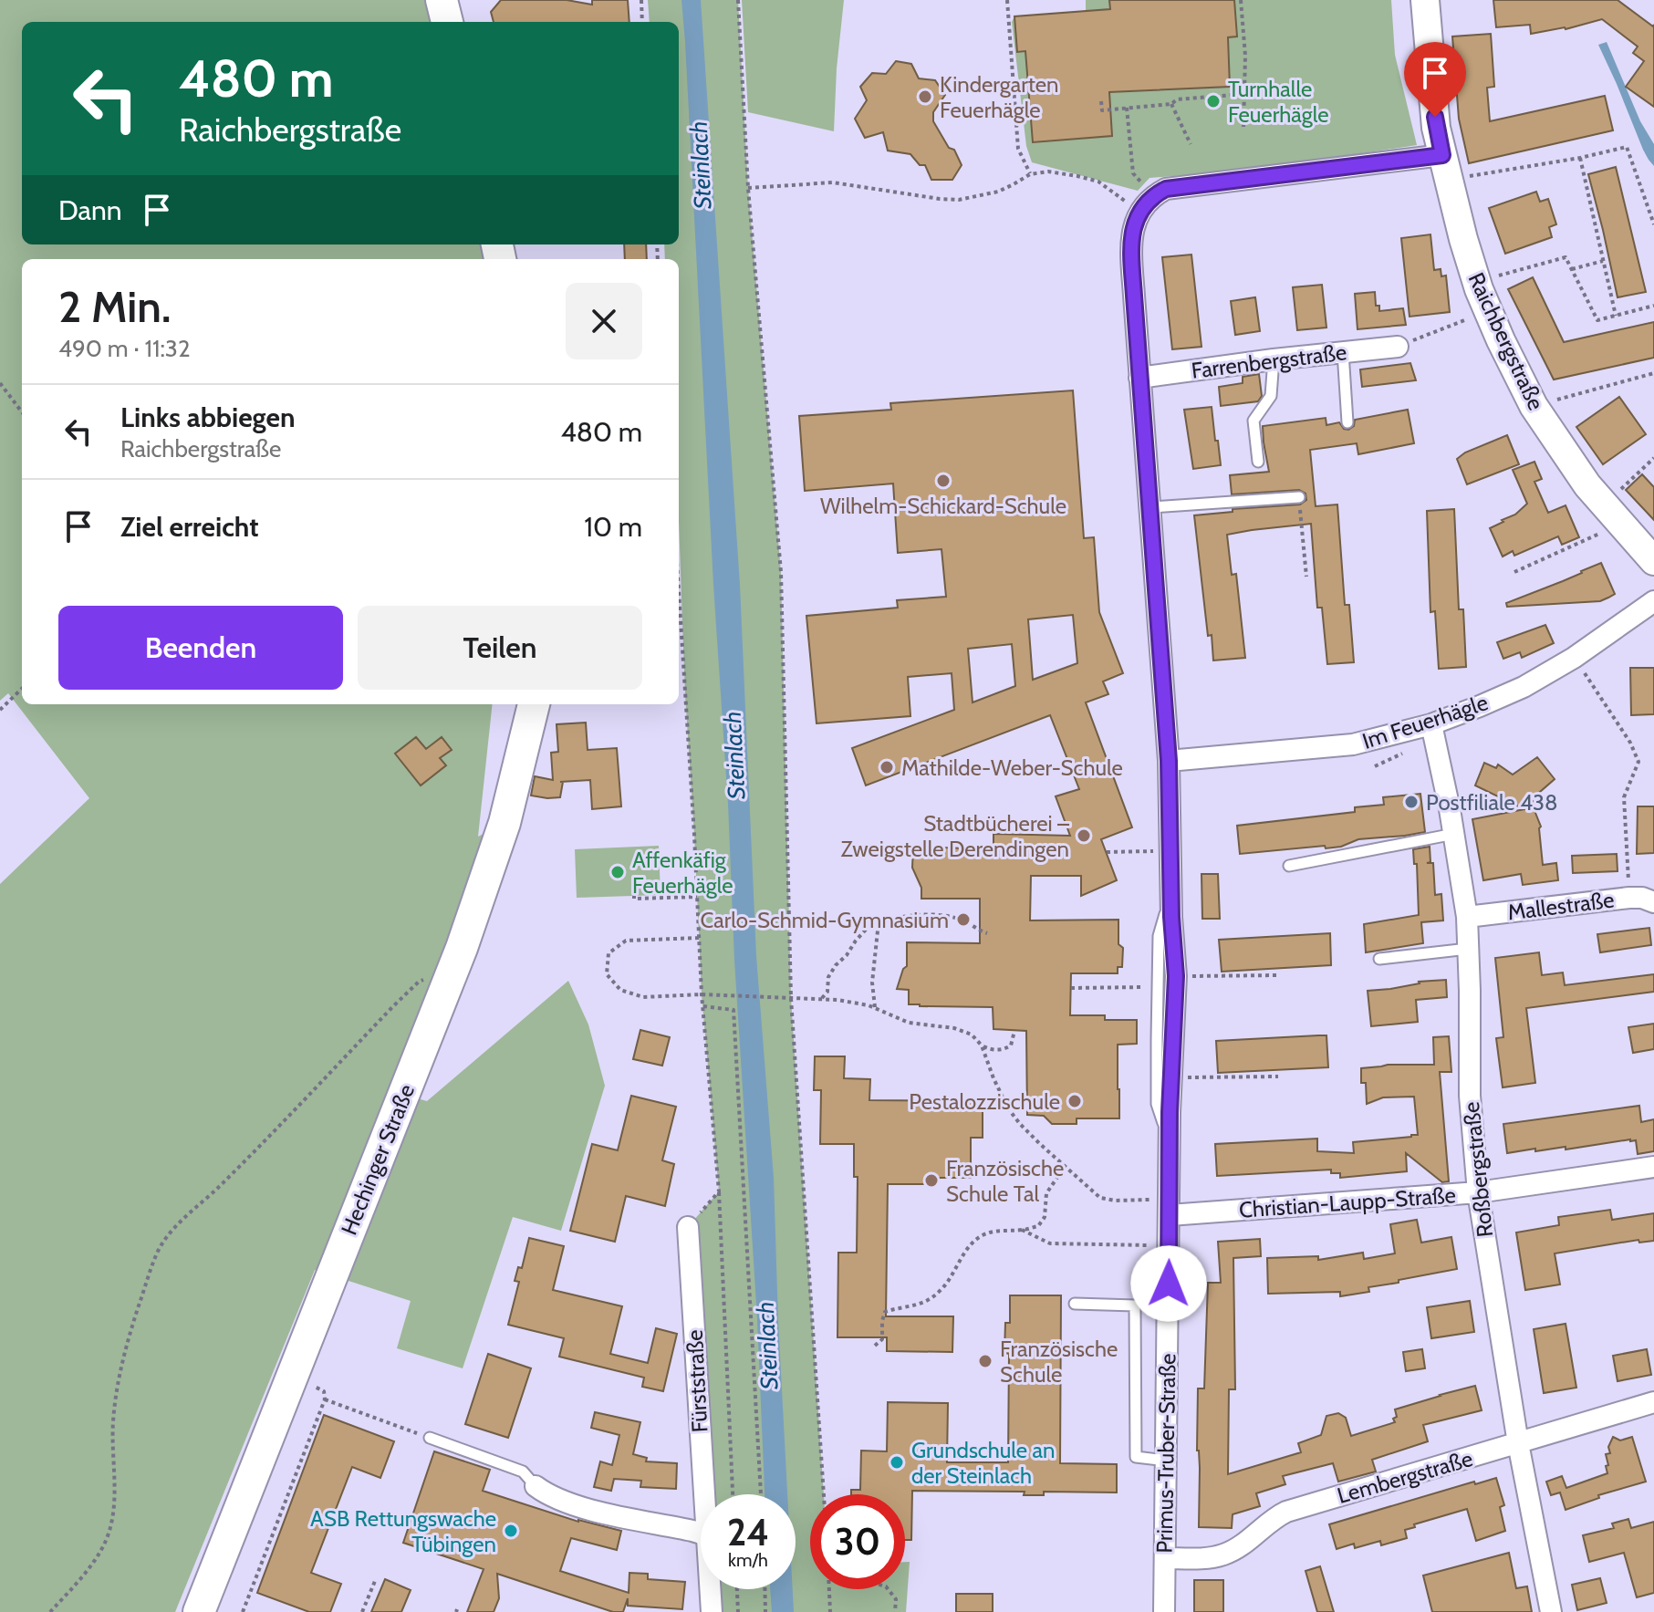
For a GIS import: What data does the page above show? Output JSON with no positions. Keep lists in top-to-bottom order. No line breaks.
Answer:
{"streets":{"main road":["Hechinger Straße"],"street":["Raichbergstraße","Farrenbergstraße","Im Feuerhägle","Mallestraße","Roßbergstraße","Christian-Laupp-Straße","Fürststraße","Primus-Truber-Straße","Lembergstraße"]},"crossings":[["Farrenbergstraße","Primus-Truber-Straße"],["Im Feuerhägle","Roßbergstraße"],["Im Feuerhägle","Primus-Truber-Straße"],["Mallestraße","Roßbergstraße"],["Roßbergstraße","Christian-Laupp-Straße"],["Roßbergstraße","Lembergstraße"],["Christian-Laupp-Straße","Primus-Truber-Straße"],["Primus-Truber-Straße","Lembergstraße"]],"water":["Steinlach"],"places":["Kindergarten Feuerhägle","Turnhalle Feuerhägle","Wilhelm-Schickard-Schule","Mathilde-Weber-Schule","Postfiliale 438","Stadtbücherei – Zweigstelle Derendingen","Affenkäfig Feuerhägle","Carlo-Schmid-Gymnasium","Pestalozzischule","Französische Schule Tal","Französische Schule","Grundschule an der Steinlach","ASB Rettungswache Tübingen"],"page":{"turn":["480 m","Raichbergstraße"],"then":"Dann","heading":["2 Min.","490 m · 11:32"],"list":[{"name":"Links abbiegen","note":"Raichbergstraße","value":"480 m"},{"name":"Ziel erreicht","value":"10 m"}],"buttons":["Beenden","Teilen"],"speed":"24 km/h","limit":"30"}}
